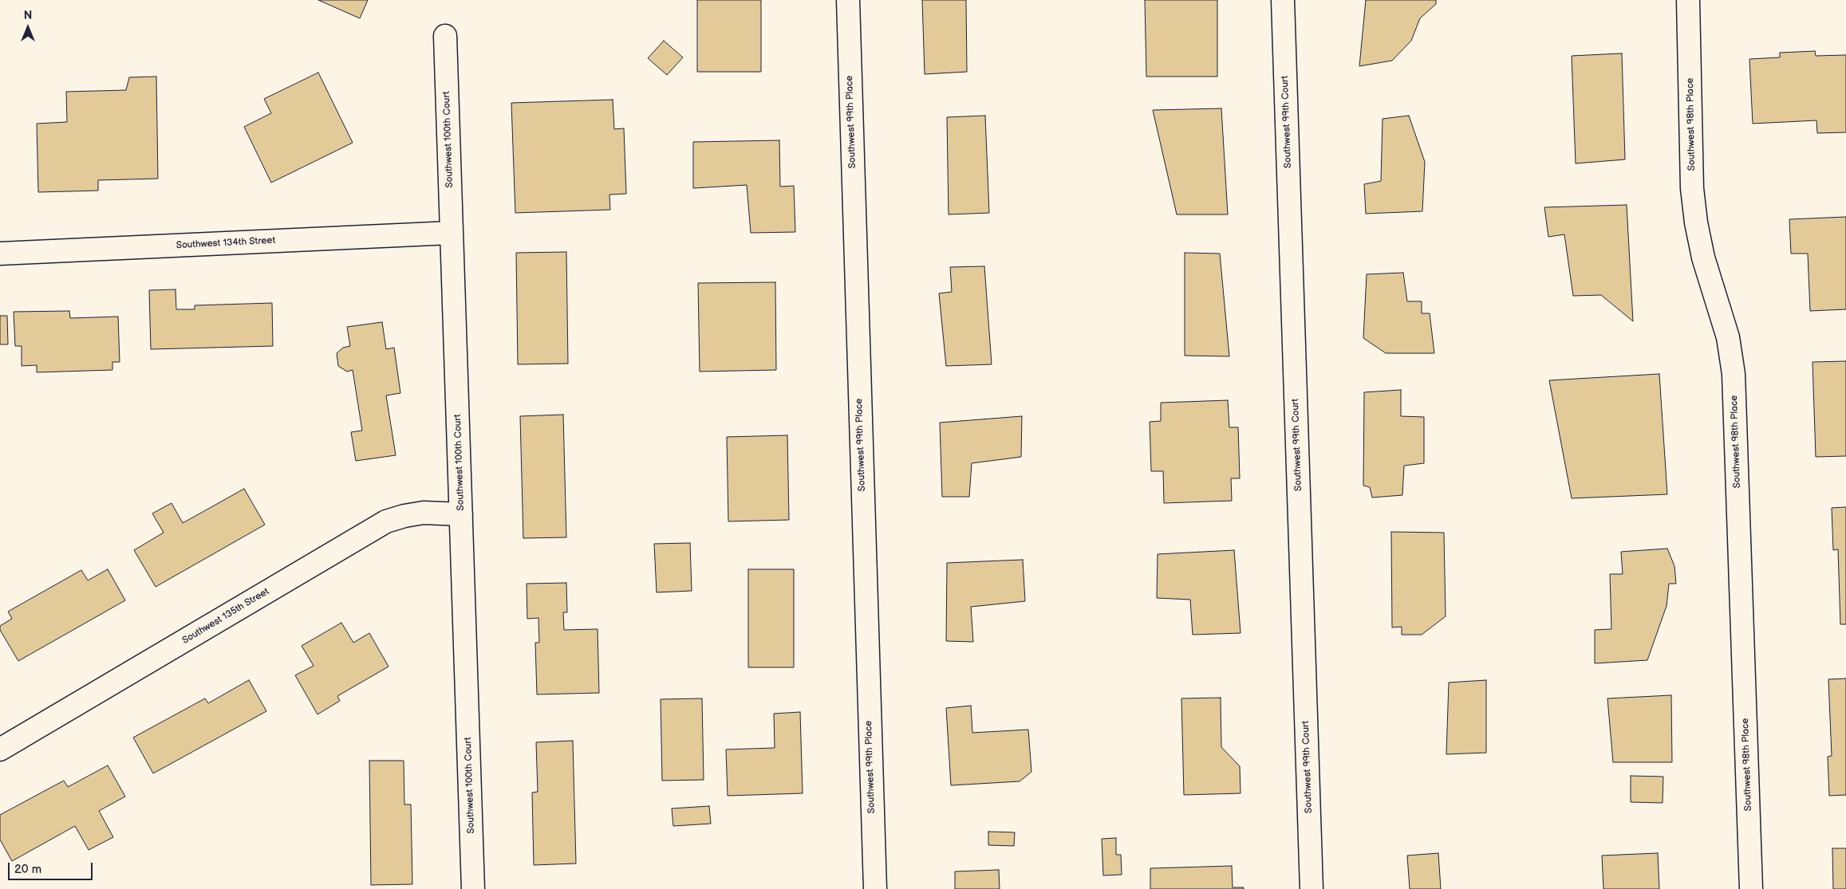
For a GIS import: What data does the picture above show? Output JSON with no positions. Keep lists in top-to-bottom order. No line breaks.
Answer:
{"streets":{"street":["Southwest 99th Place","Southwest 99th Court","Southwest 98th Place","Southwest 100th Court","Southwest 134th Street","Southwest 135th Street"]},"crossings":[["Southwest 100th Court","Southwest 134th Street"],["Southwest 100th Court","Southwest 135th Street"]],"scale_bar":"20 m","north":"top"}
